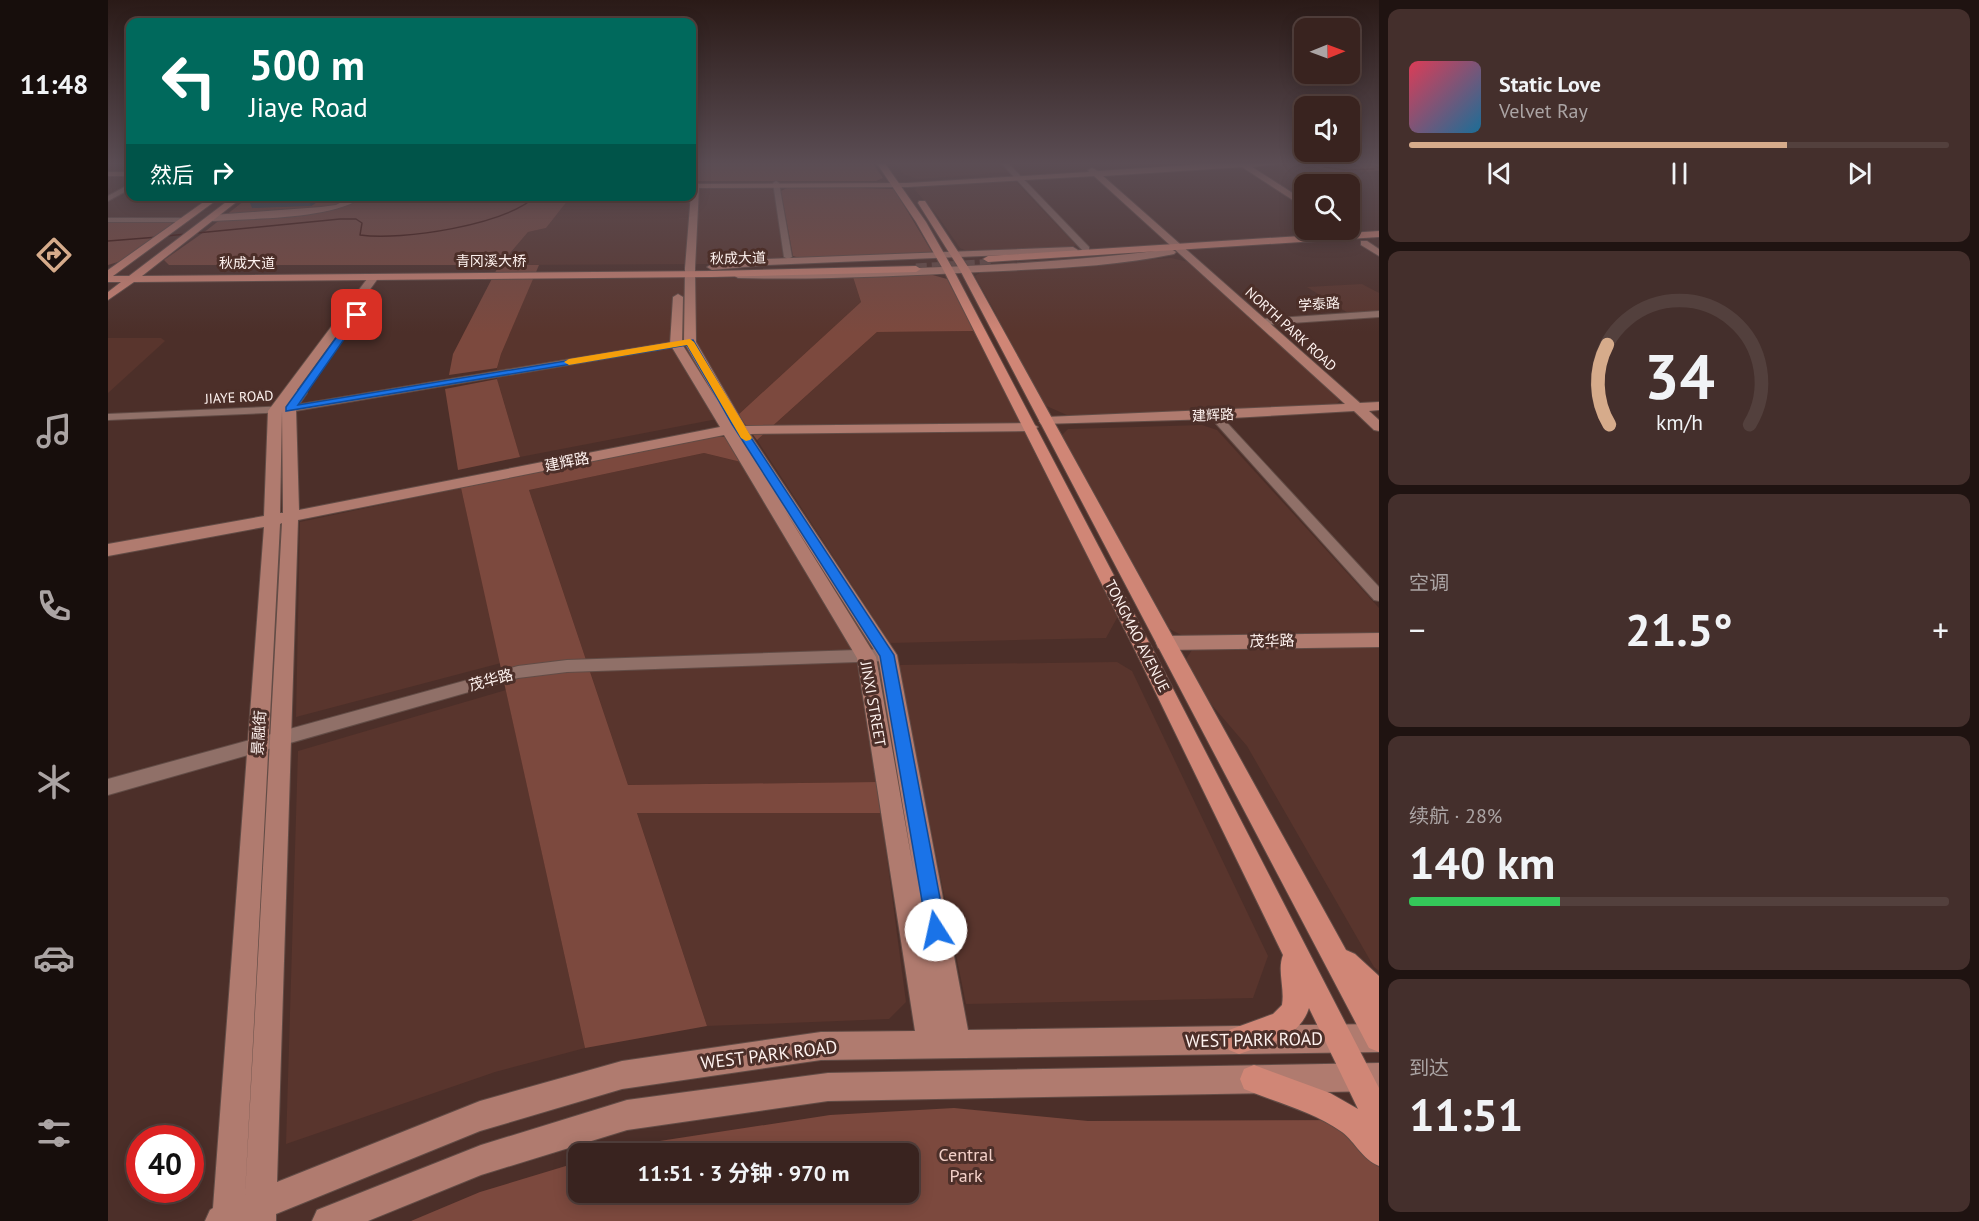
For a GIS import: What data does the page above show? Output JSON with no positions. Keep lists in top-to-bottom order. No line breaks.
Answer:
{"streets":{"main road":["秋成大道","青冈溪大桥","TONGMAO AVENUE"],"street":["学泰路","NORTH PARK ROAD","JIAYE ROAD","建辉路","茂华路","JINXI STREET","景融街","WEST PARK ROAD"]},"crossings":[["秋成大道","青冈溪大桥"],["学泰路","NORTH PARK ROAD"],["NORTH PARK ROAD","建辉路"],["JIAYE ROAD","JINXI STREET"],["JIAYE ROAD","景融街"],["建辉路","TONGMAO AVENUE"],["建辉路","JINXI STREET"],["建辉路","景融街"],["TONGMAO AVENUE","茂华路"],["TONGMAO AVENUE","WEST PARK ROAD"],["茂华路","JINXI STREET"],["茂华路","景融街"],["JINXI STREET","WEST PARK ROAD"],["景融街","WEST PARK ROAD"]],"parks":["Central Park"],"north":"right","page":{"tabs":"11:48","turn":["500 m","Jiaye Road"],"song":["Static Love","Velvet Ray"],"then":"然后","tile":["空调",["续航 · 28%","140 km"],["到达","11:51"]],"heat":["−","21.5°","+"],"limit":"40","trip":"11:51 · 3 分钟 · 970 m","gauge":["34","km/h"]}}
